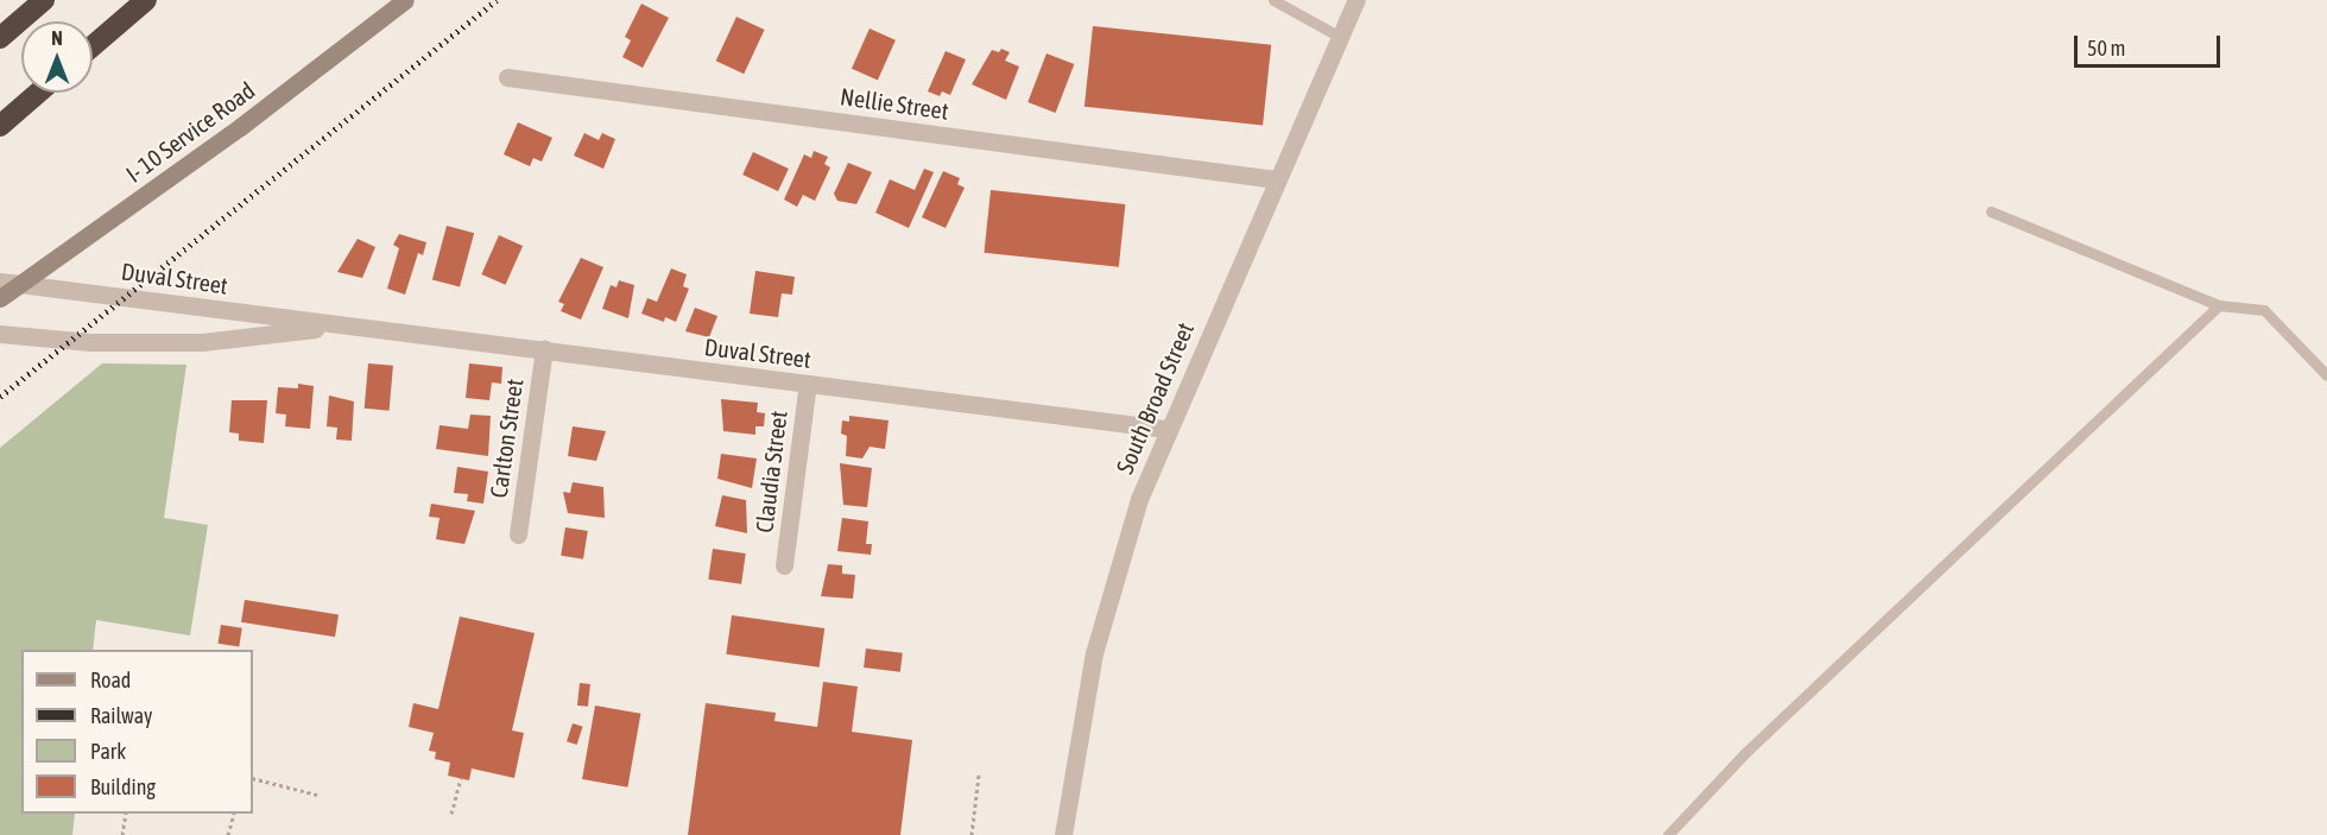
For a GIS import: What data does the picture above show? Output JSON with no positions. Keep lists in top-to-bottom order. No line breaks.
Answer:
{"streets":{"main road":["I- 10 Service Road"],"street":["Nellie Street","Duval Street","South Broad Street","Carlton Street","Claudia Street"]},"crossings":[["Nellie Street","South Broad Street"],["I- 10 Service Road","Duval Street"],["Duval Street","South Broad Street"],["Duval Street","Carlton Street"],["Duval Street","Claudia Street"]],"legend":["Road","Railway","Park","Building"],"scale_bar":"50 m","north":"top"}
